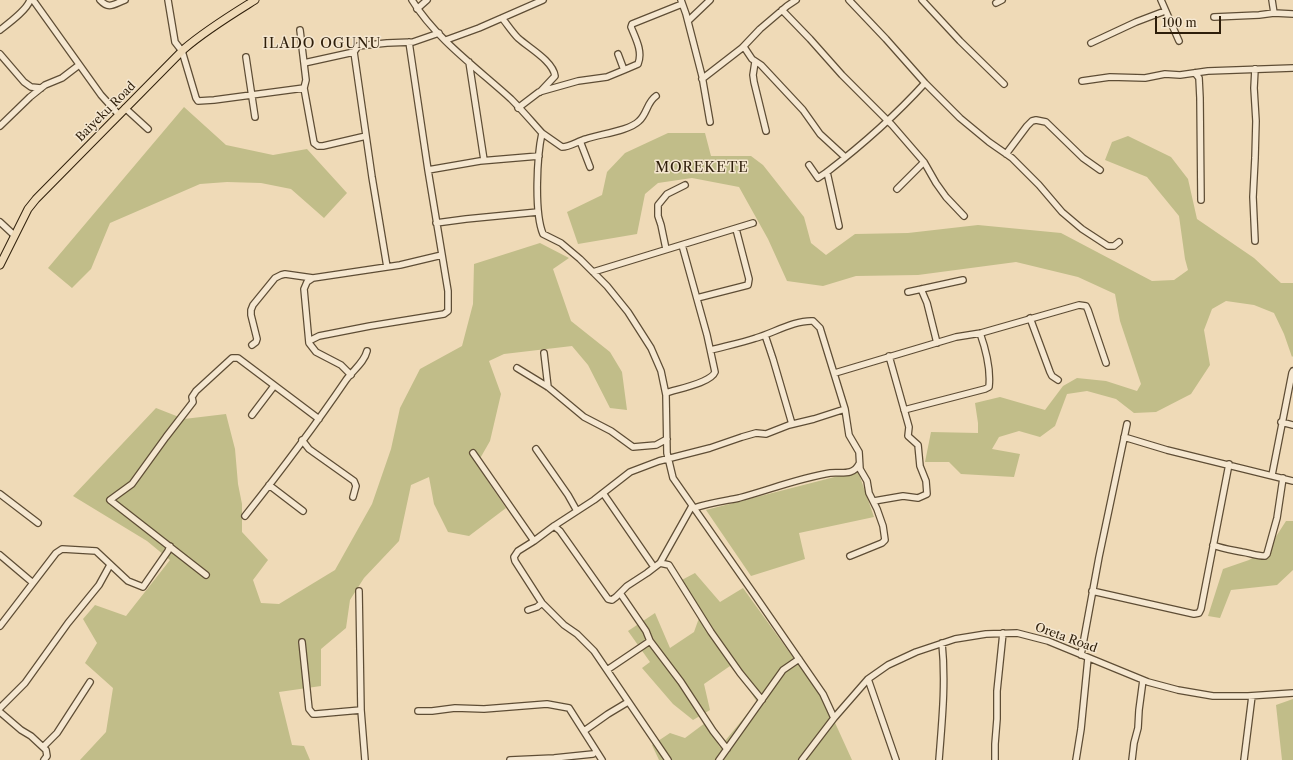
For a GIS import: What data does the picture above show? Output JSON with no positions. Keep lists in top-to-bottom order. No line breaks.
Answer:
{"streets":{"main road":["Baiyeku Road"],"street":["Oreta Road"]},"districts":["ILADO OGUNU","MOREKETE"],"scale_bar":"100 m"}
